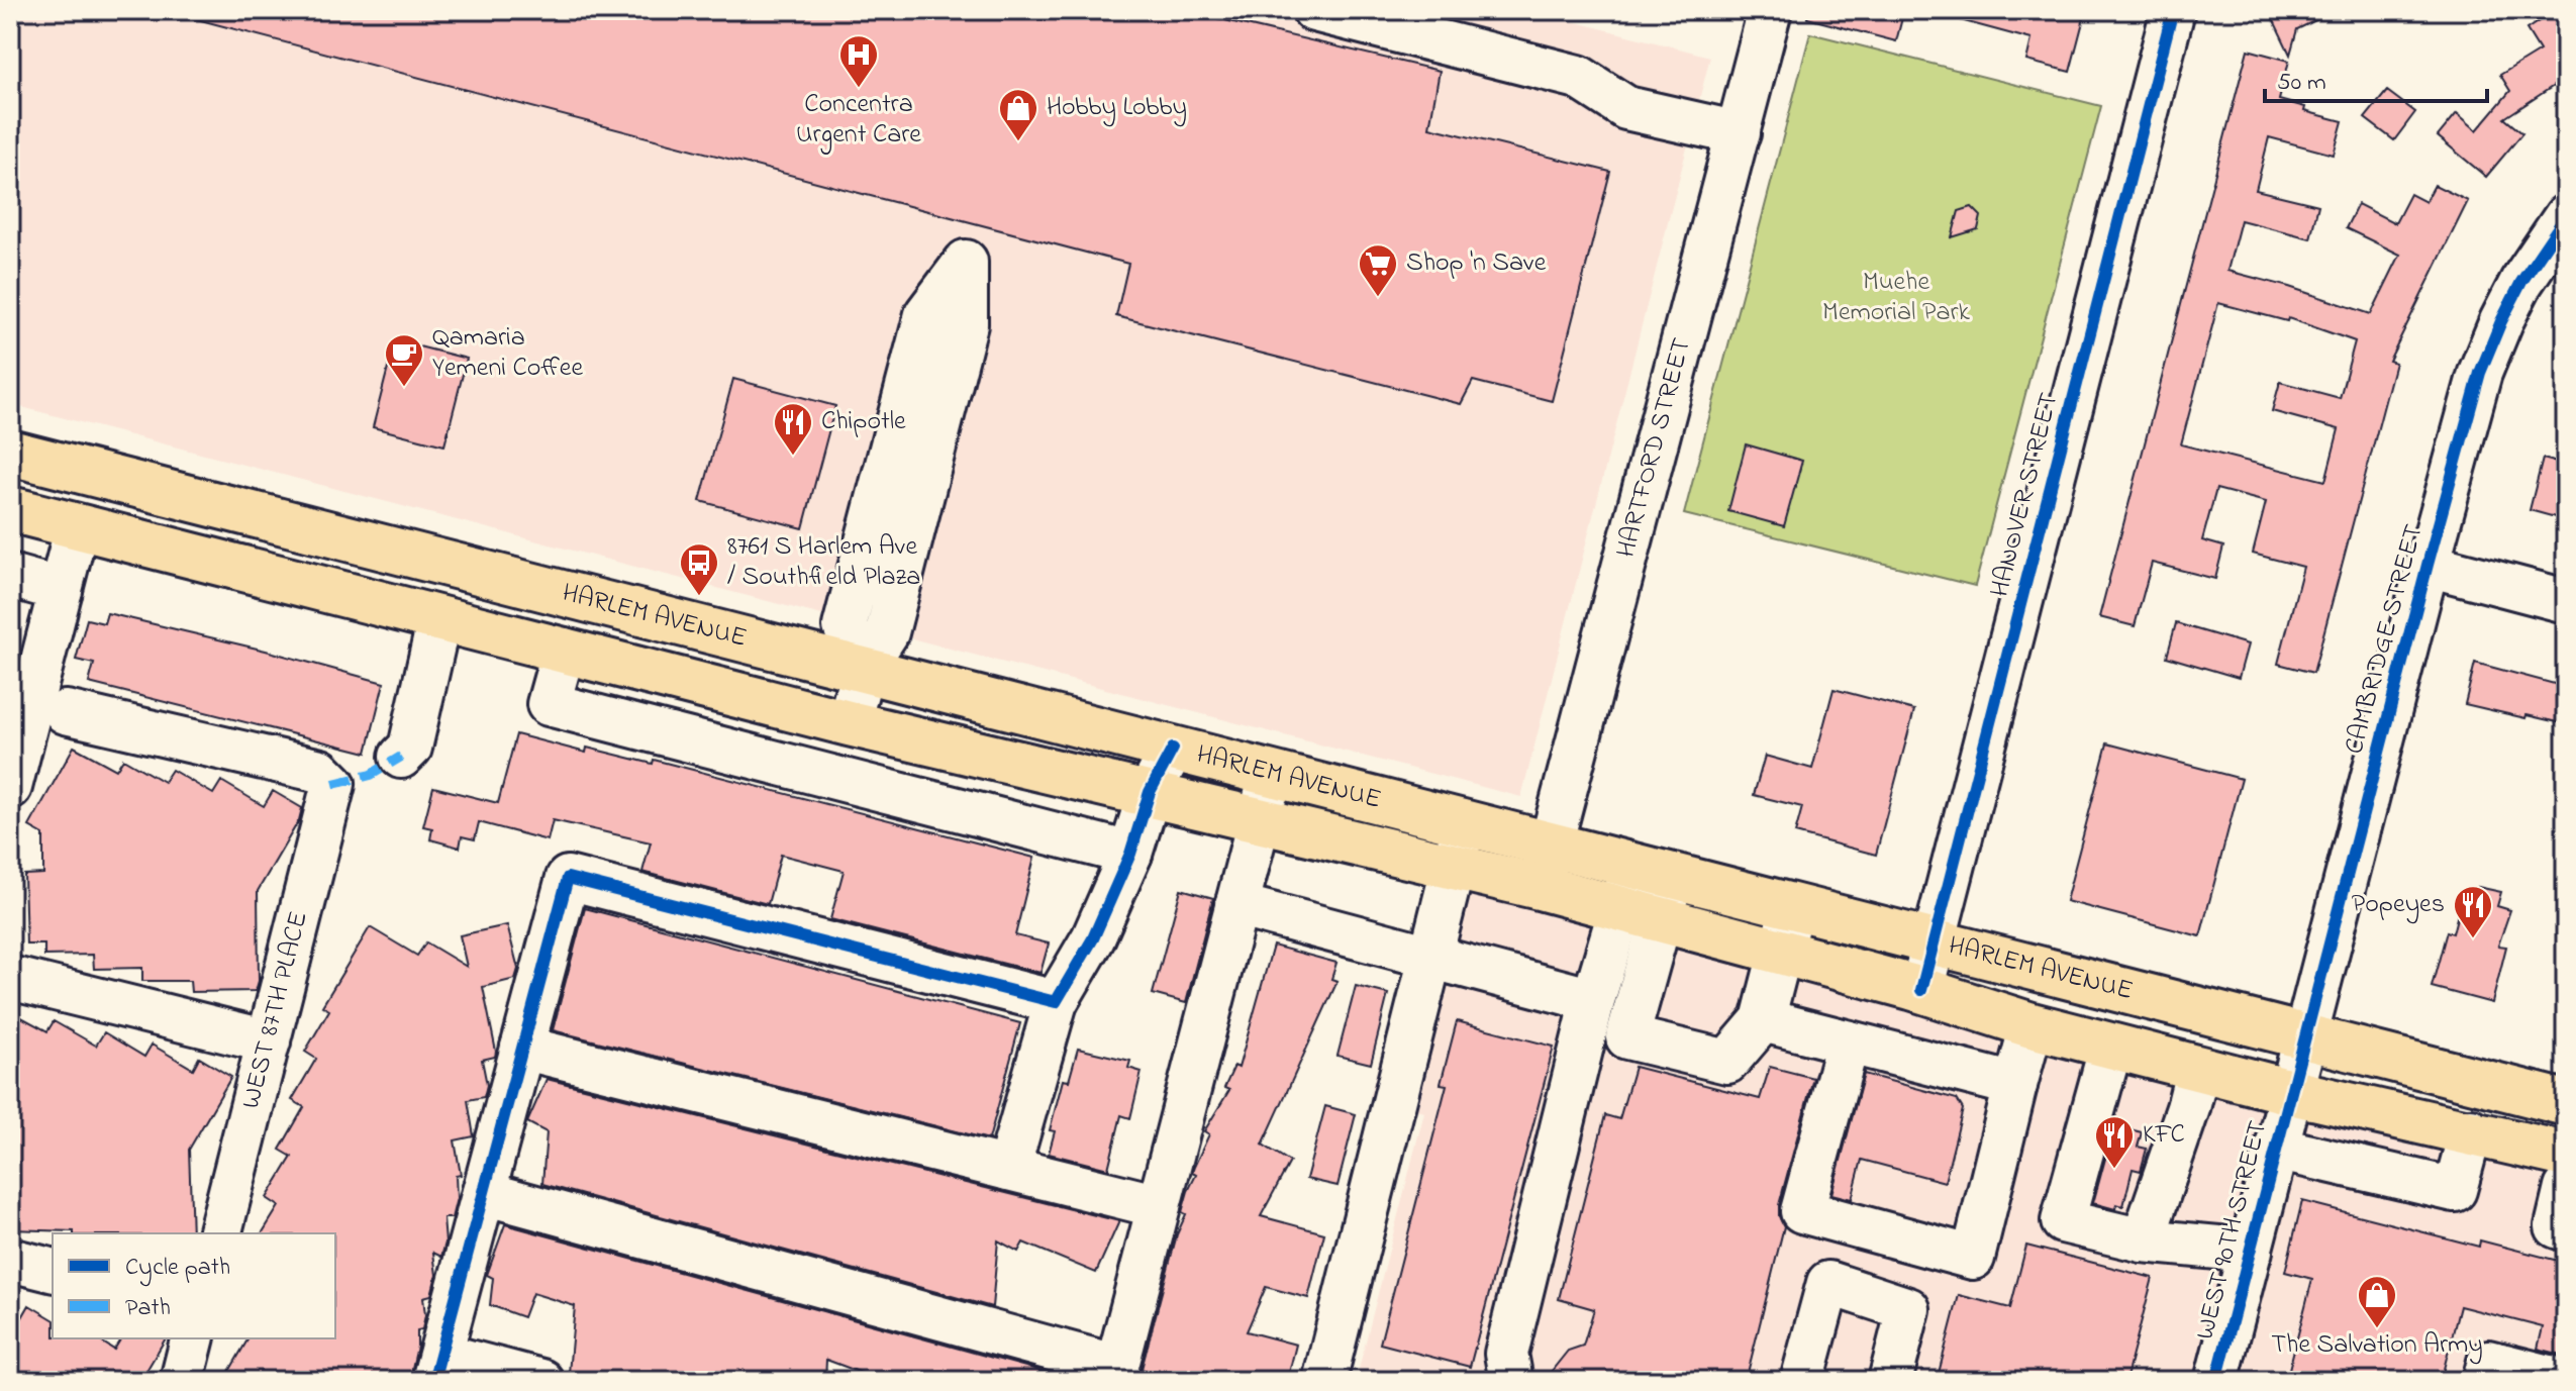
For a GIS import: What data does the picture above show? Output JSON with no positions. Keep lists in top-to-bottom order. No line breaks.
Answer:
{"streets":{"main road":["HARLEM AVENUE"],"street":["HARTFORD STREET","HANOVER STREET","CAMBRIDGE STREET","WEST 87TH PLACE","WEST 90TH STREET"]},"crossings":[["HARTFORD STREET","HARLEM AVENUE"],["HANOVER STREET","HARLEM AVENUE"],["HARLEM AVENUE","CAMBRIDGE STREET"],["HARLEM AVENUE","WEST 90TH STREET"],["CAMBRIDGE STREET","WEST 90TH STREET"]],"parks":["Muehe Memorial Park"],"places":{"hospital":["Concentra Urgent Care"],"shop":["Hobby Lobby","The Salvation Army"],"supermarket":["Shop 'n Save"],"cafe":["Qamaria Yemeni Coffee"],"restaurant":["Chipotle","Popeyes","KFC"],"bus stop":["8761 S Harlem Ave / Southfield Plaza"]},"legend":["Cycle path","Path"],"scale_bar":"50 m"}
